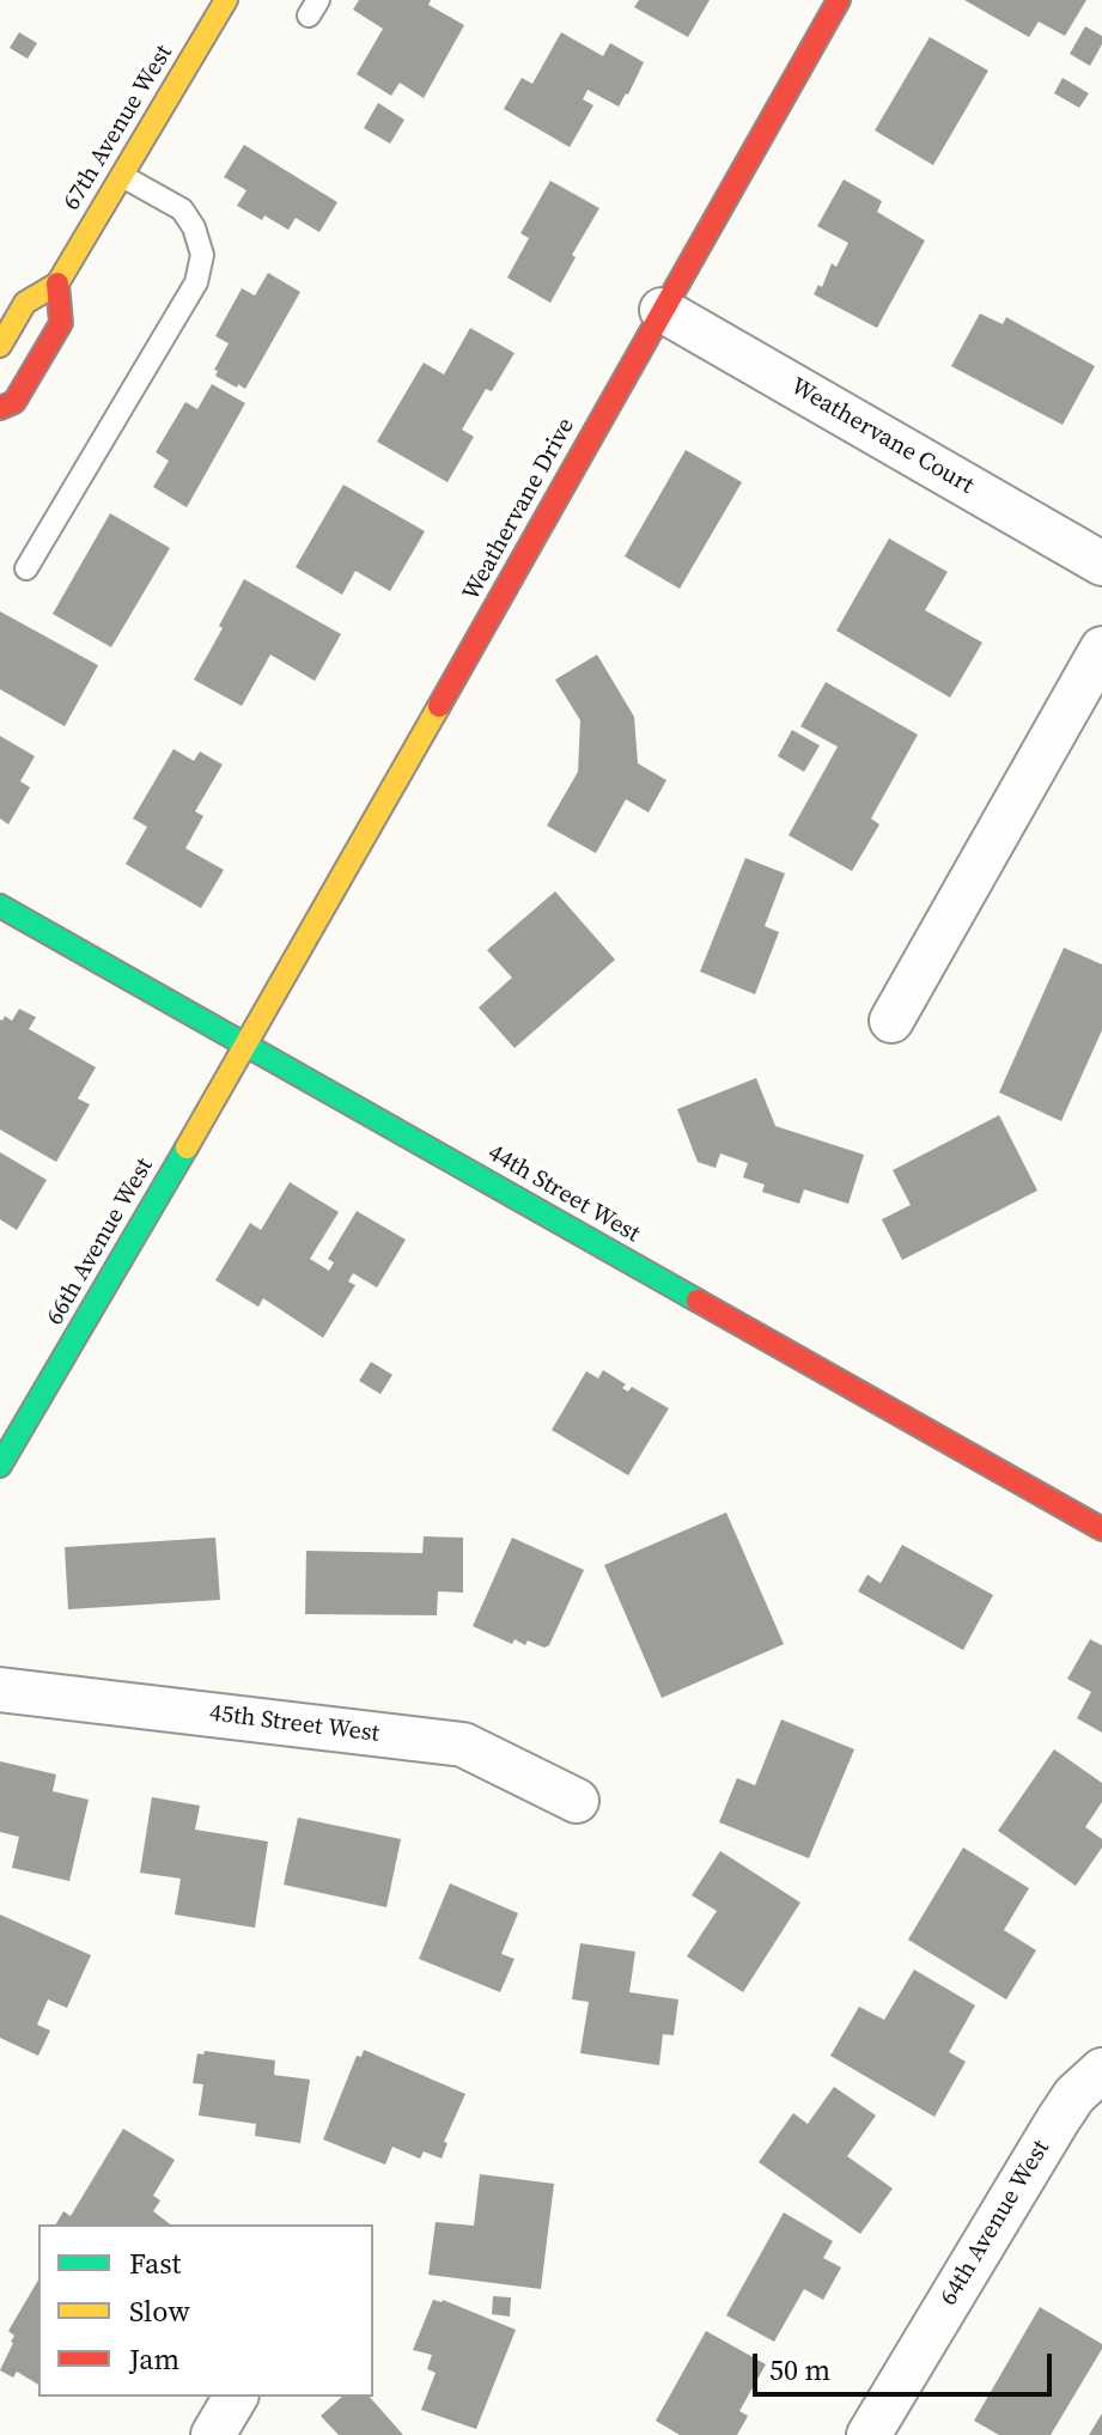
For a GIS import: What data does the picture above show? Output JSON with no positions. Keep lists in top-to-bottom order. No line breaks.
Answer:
{"streets":{"street":["67th Avenue West","Weathervane Court","Weathervane Drive","44th Street West","66th Avenue West","45th Street West","64th Avenue West"]},"crossings":[["Weathervane Court","Weathervane Drive"],["Weathervane Drive","44th Street West"],["Weathervane Drive","66th Avenue West"],["44th Street West","66th Avenue West"]],"legend":["Fast","Slow","Jam"],"scale_bar":"50 m"}
